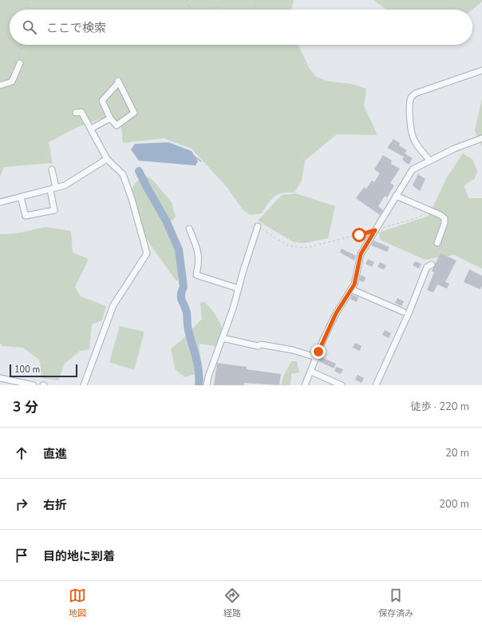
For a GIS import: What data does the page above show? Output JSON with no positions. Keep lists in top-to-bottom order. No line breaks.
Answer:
{"scale_bar":"100 m","page":{"search":"ここで検索","scale":"100 m","heading":["3 分","徒歩 · 220 m"],"list":[["直進","20 m"],["右折","200 m"],"目的地に到着"],"nav":["地図","経路","保存済み"]}}
